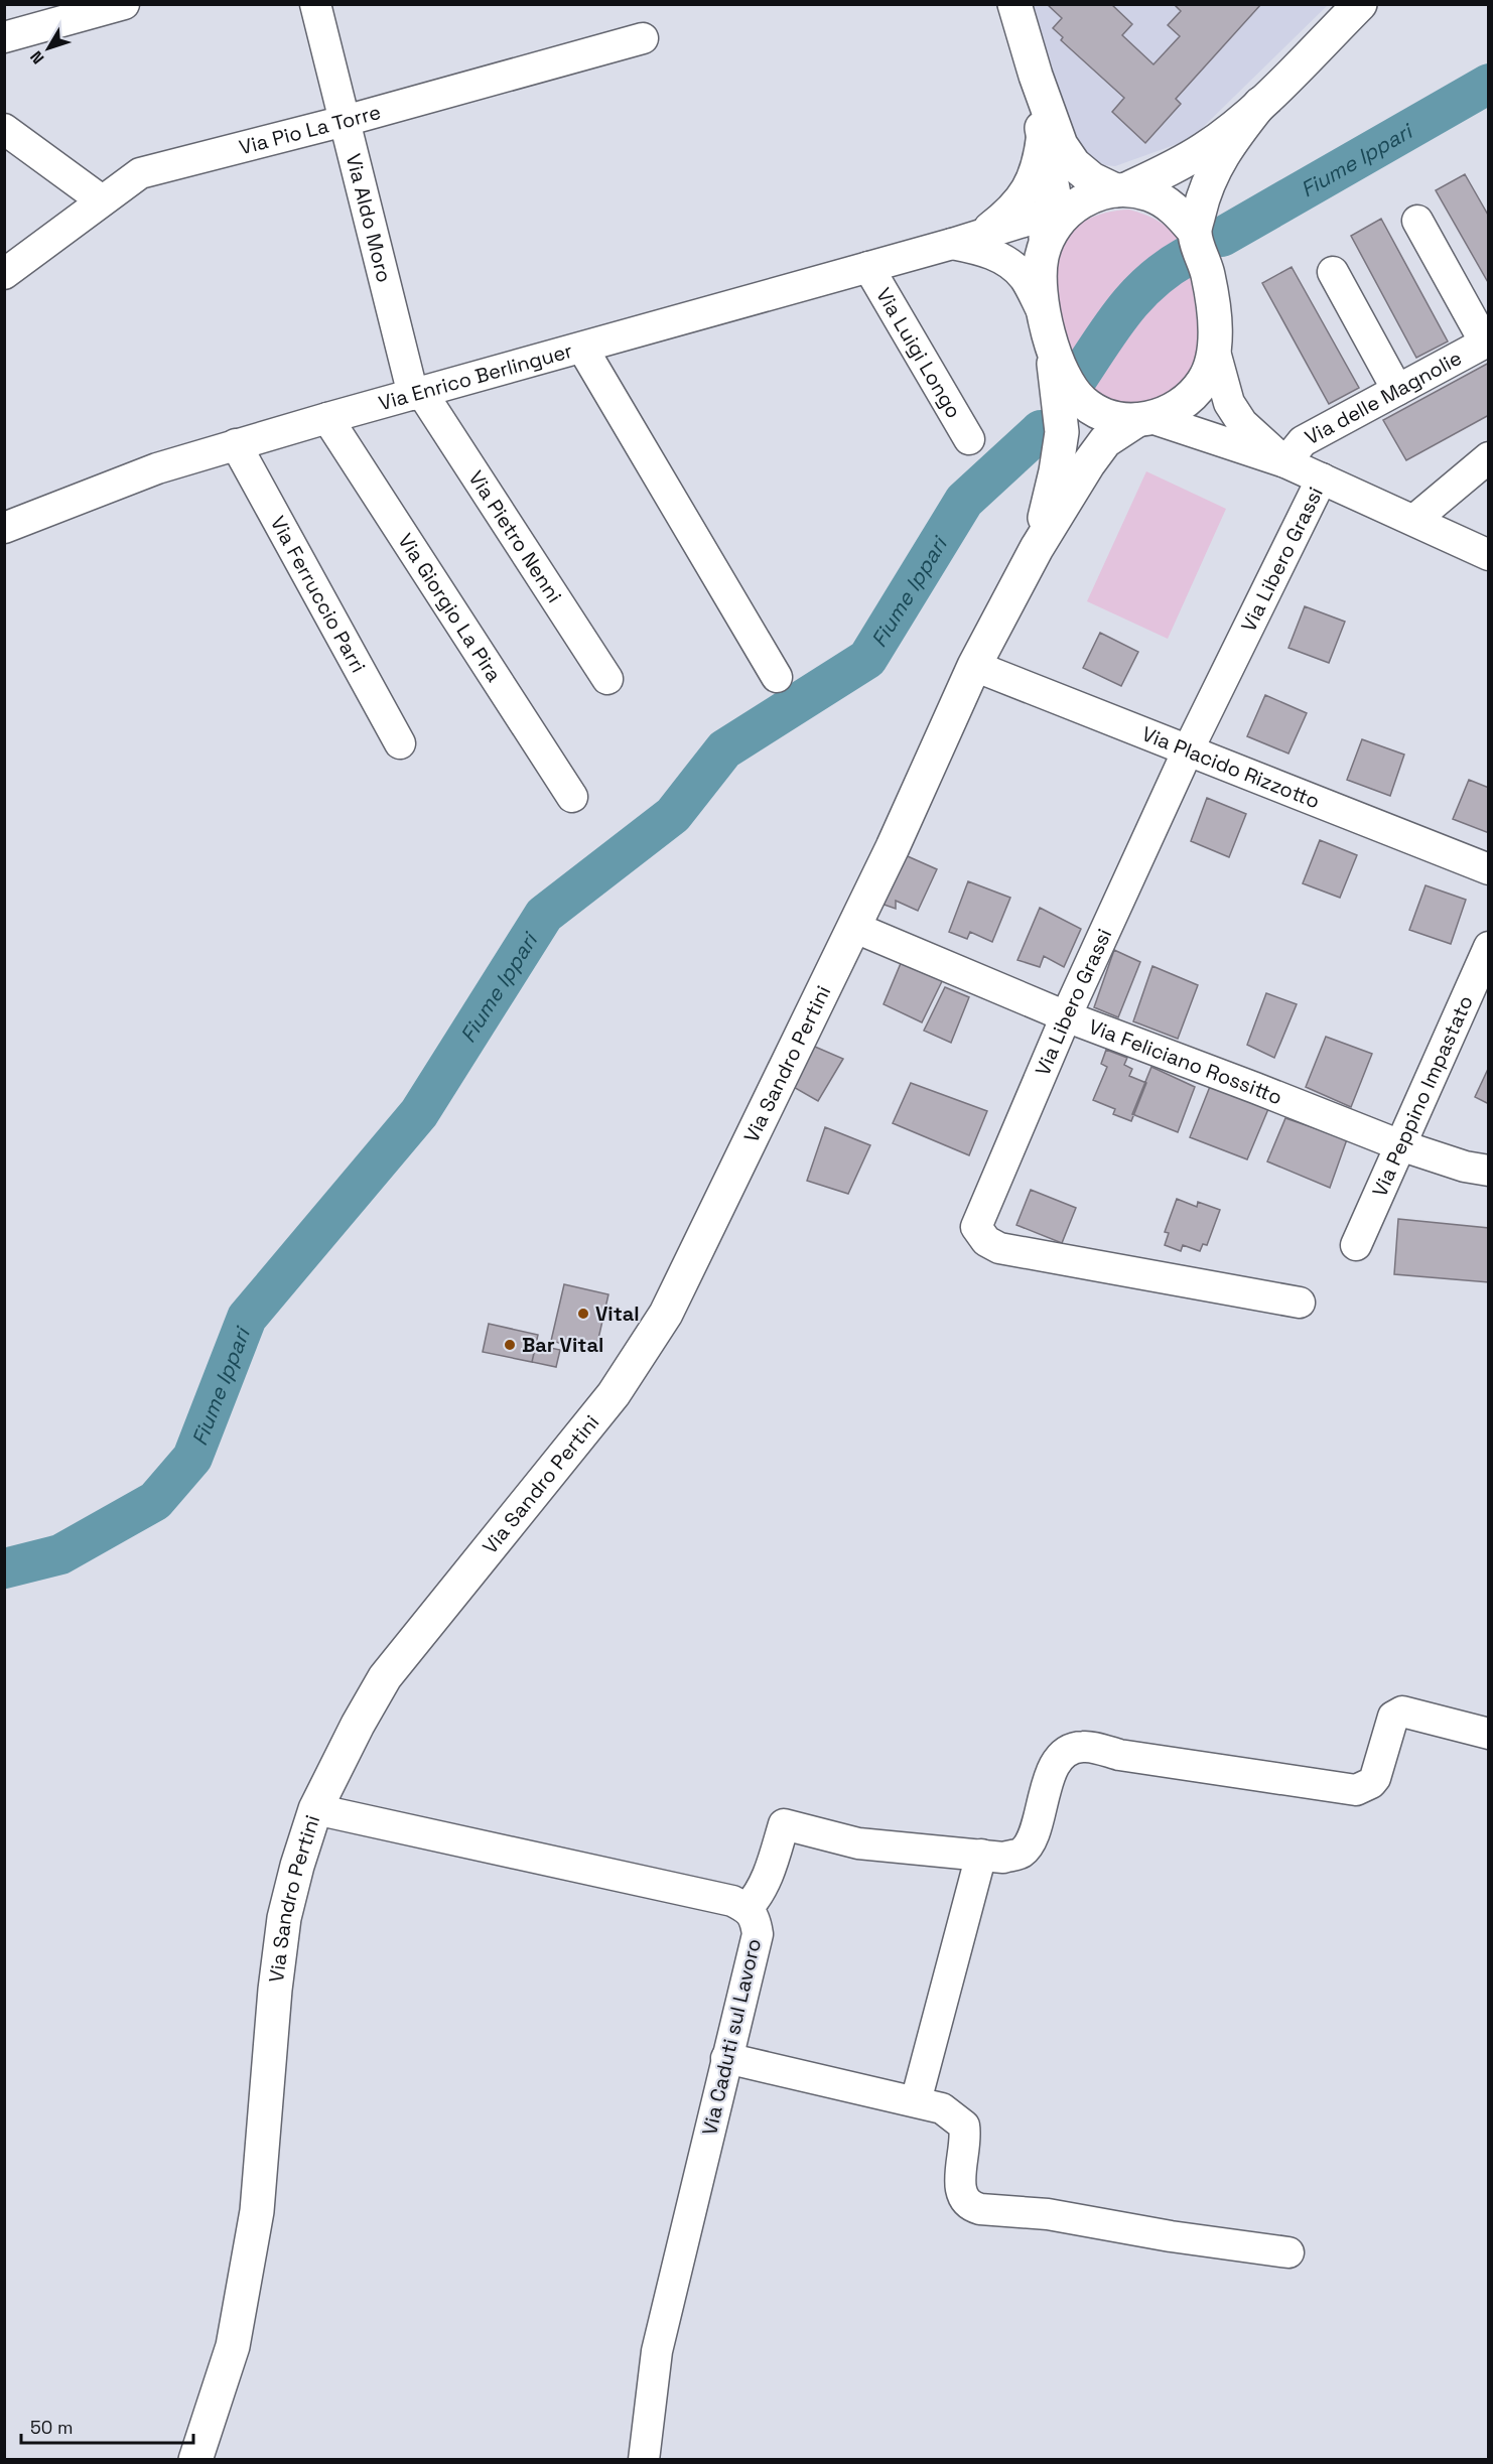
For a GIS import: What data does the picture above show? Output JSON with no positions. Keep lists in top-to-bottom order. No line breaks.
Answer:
{"streets":{"main road":["Via Sandro Pertini"],"street":["Via Pio La Torre","Via Aldo Moro","Via Luigi Longo","Via Enrico Berlinguer","Via delle Magnolie","Via Pietro Nenni","Via Libero Grassi","Via Ferruccio Parri","Via Giorgio La Pira","Via Placido Rizzotto","Via Feliciano Rossitto","Via Peppino Impastato","Via Caduti sul Lavoro"]},"crossings":[["Via Pio La Torre","Via Aldo Moro"],["Via Aldo Moro","Via Enrico Berlinguer"],["Via Aldo Moro","Via Pietro Nenni"],["Via Luigi Longo","Via Enrico Berlinguer"],["Via Enrico Berlinguer","Via Pietro Nenni"],["Via Enrico Berlinguer","Via Ferruccio Parri"],["Via Enrico Berlinguer","Via Giorgio La Pira"],["Via Libero Grassi","Via Placido Rizzotto"],["Via Libero Grassi","Via Feliciano Rossitto"],["Via Placido Rizzotto","Via Sandro Pertini"],["Via Feliciano Rossitto","Via Sandro Pertini"],["Via Feliciano Rossitto","Via Peppino Impastato"],["Via Sandro Pertini","Via Caduti sul Lavoro"]],"water":["Fiume Ippari"],"places":["Vital","Bar Vital"],"scale_bar":"50 m","north":"bottom left"}
